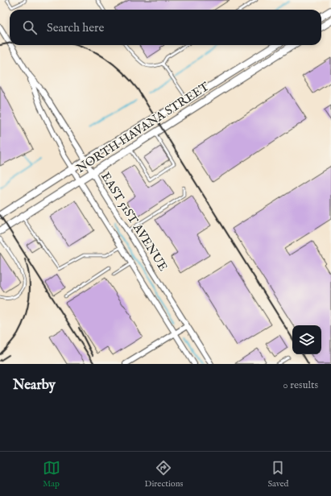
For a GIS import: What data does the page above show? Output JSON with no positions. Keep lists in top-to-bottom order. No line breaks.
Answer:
{"streets":{"main road":["NORTH HAVANA STREET"],"street":["EAST 51ST AVENUE"]},"crossings":[["NORTH HAVANA STREET","EAST 51ST AVENUE"]],"page":{"search":"Search here","heading":["Nearby","0 results"],"nav":["Map","Directions","Saved"]}}
